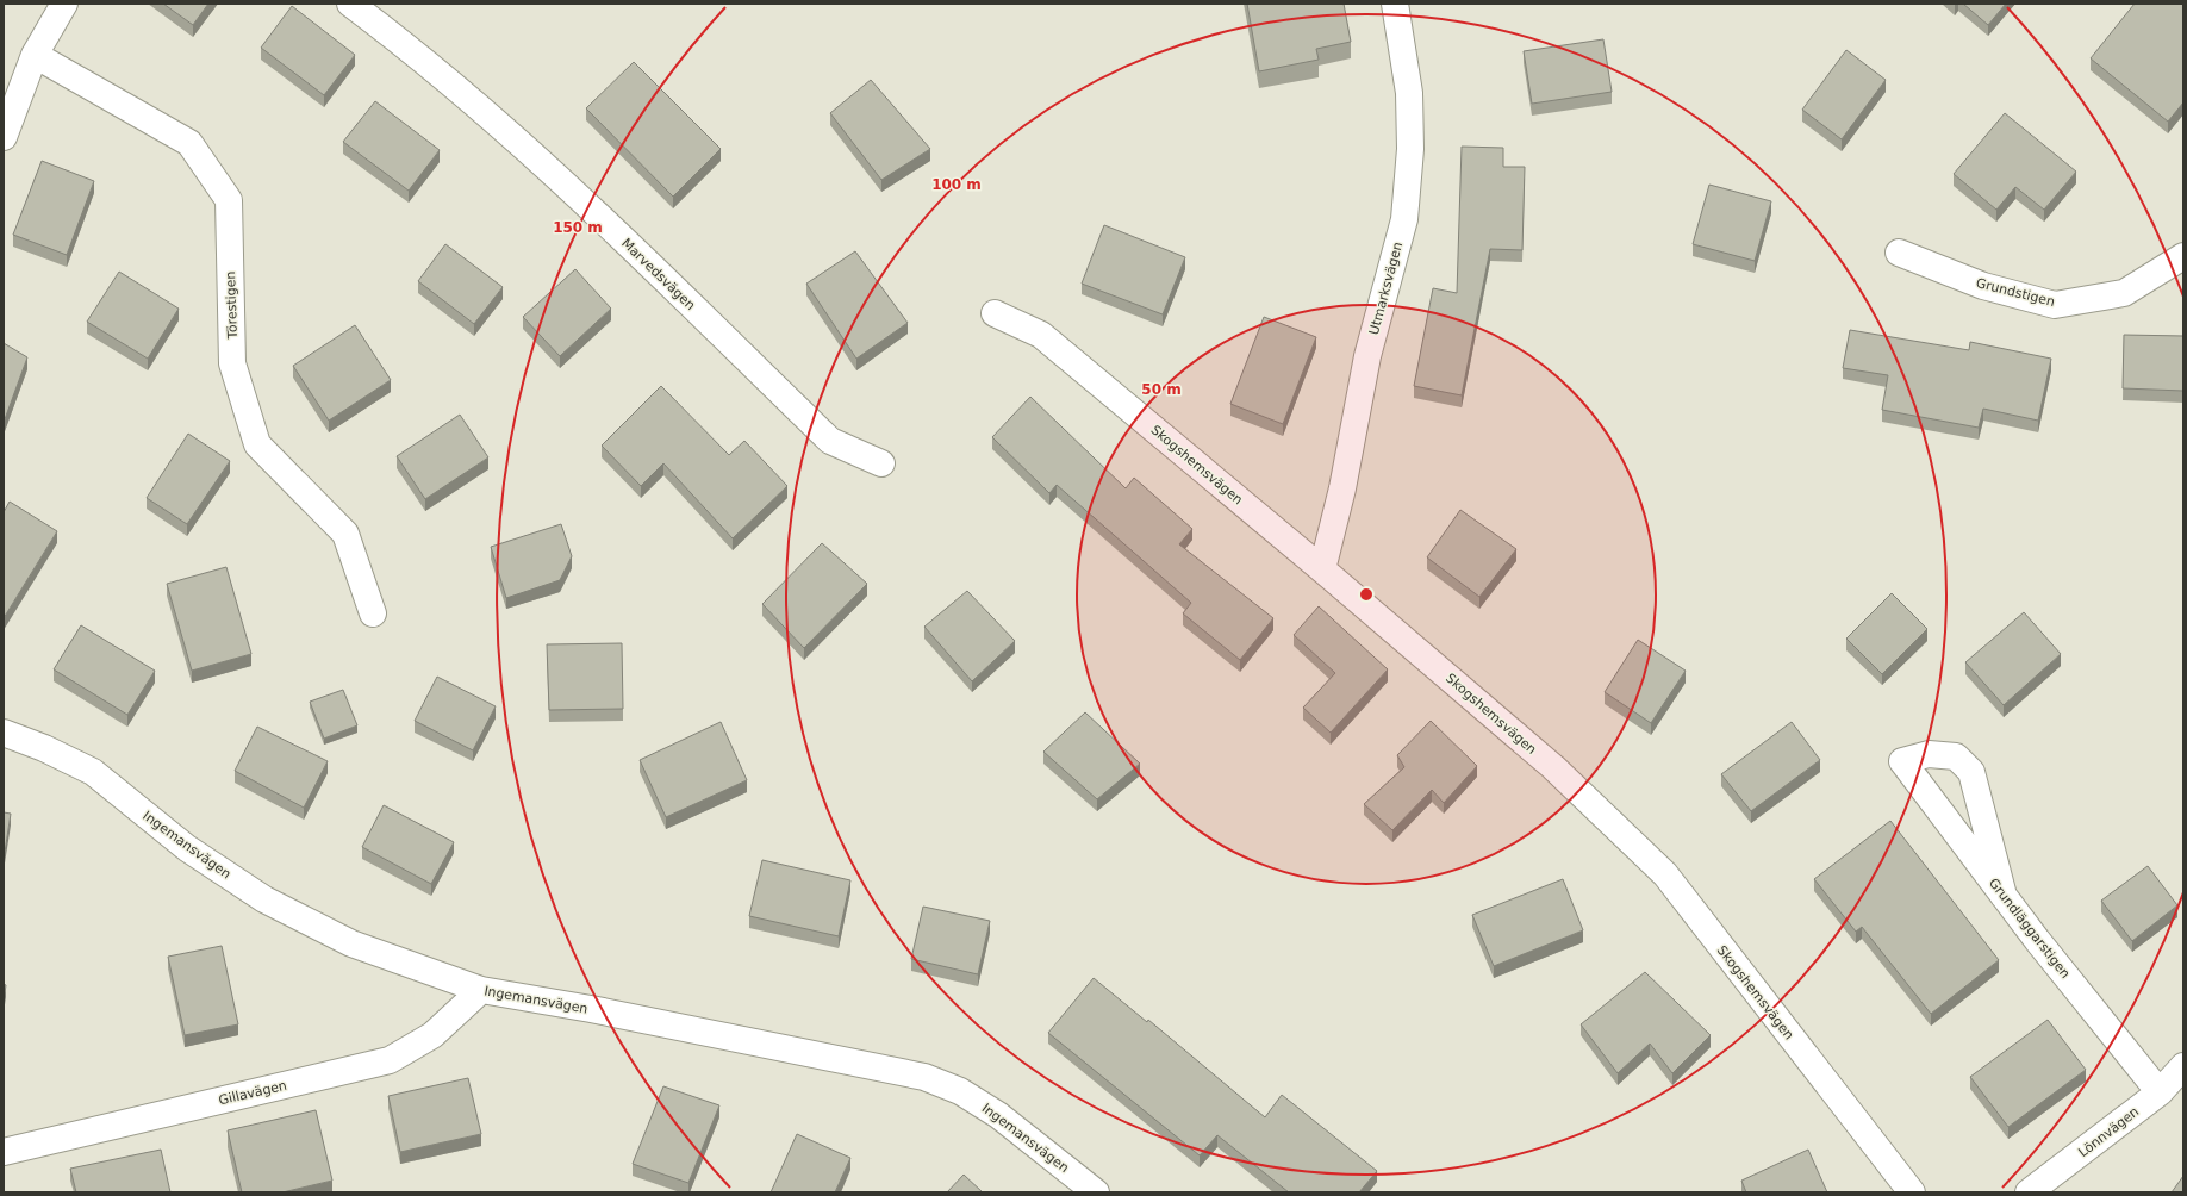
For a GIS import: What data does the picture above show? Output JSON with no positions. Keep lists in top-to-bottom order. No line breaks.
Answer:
{"streets":{"street":["Marvedsvägen","Utmarksvägen","Grundstigen","Törestigen","Skogshemsvägen","Ingemansvägen","Grundläggarstigen","Gillavägen","Lönnvägen"]},"crossings":[["Utmarksvägen","Skogshemsvägen"],["Ingemansvägen","Gillavägen"],["Grundläggarstigen","Lönnvägen"]],"rings":["100 m","150 m","50 m"]}
